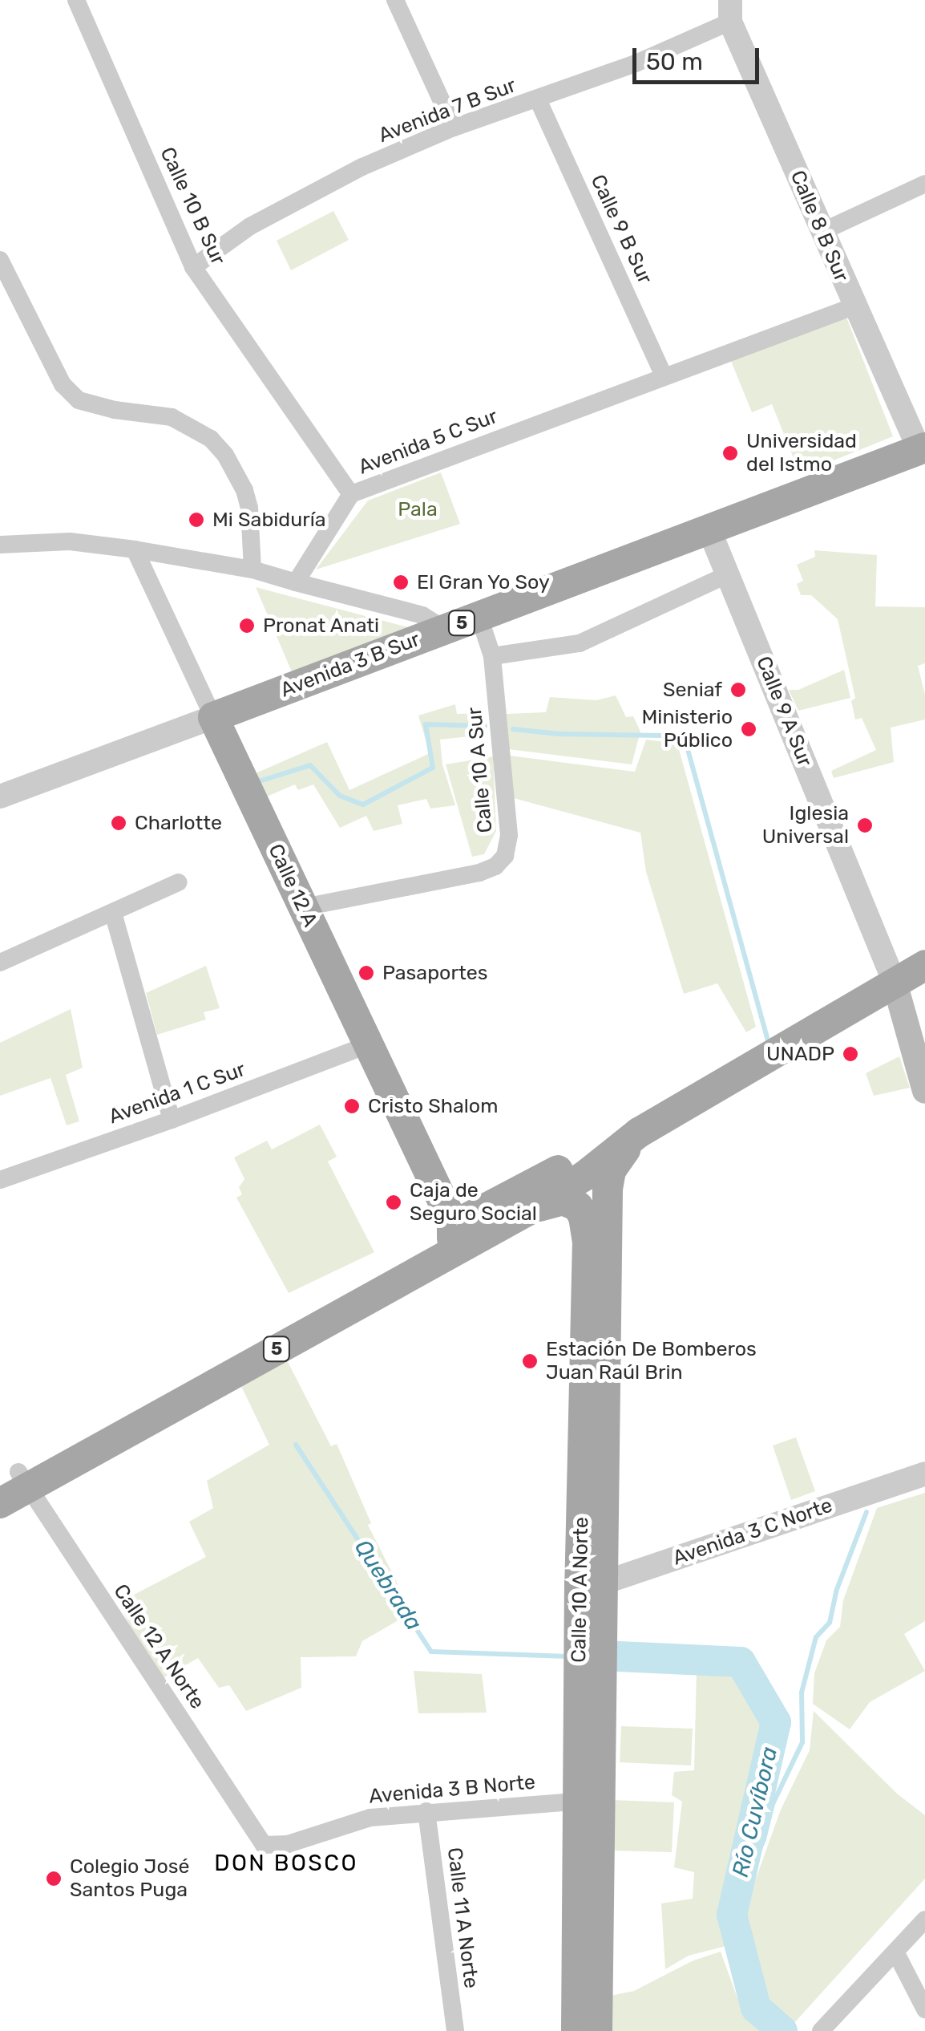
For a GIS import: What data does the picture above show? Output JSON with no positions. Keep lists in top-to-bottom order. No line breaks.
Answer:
{"streets":{"main road":["5","Avenida 3 B Sur","Calle 12 A","Calle 10 A Norte"],"street":["Avenida 7 B Sur","Calle 10 B Sur","Calle 8 B Sur","Calle 9 B Sur","Avenida 5 C Sur","Calle 9 A Sur","Calle 10 A Sur","Avenida 1 C Sur","Avenida 3 C Norte","Calle 12 A Norte","Avenida 3 B Norte","Calle 11 A Norte"]},"crossings":[["Avenida 7 B Sur","Calle 10 B Sur"],["Avenida 7 B Sur","Calle 8 B Sur"],["Avenida 7 B Sur","Calle 9 B Sur"],["Calle 10 B Sur","Avenida 5 C Sur"],["Calle 8 B Sur","Avenida 5 C Sur"],["Calle 8 B Sur","Avenida 3 B Sur"],["Calle 9 B Sur","Avenida 5 C Sur"],["5","Calle 9 A Sur"],["5","Calle 12 A"],["5","Calle 10 A Norte"],["5","Calle 12 A Norte"],["Avenida 3 B Sur","Calle 9 A Sur"],["Avenida 3 B Sur","Calle 10 A Sur"],["Avenida 3 B Sur","Calle 12 A"],["Calle 10 A Sur","Calle 12 A"],["Calle 12 A","Avenida 1 C Sur"],["Avenida 3 C Norte","Calle 10 A Norte"],["Calle 10 A Norte","Avenida 3 B Norte"],["Calle 12 A Norte","Avenida 3 B Norte"],["Avenida 3 B Norte","Calle 11 A Norte"]],"districts":["DON BOSCO"],"water":["Quebrada","Río Cuvíbora"],"parks":["Pala"],"places":["Universidad del Istmo","Mi Sabiduría","El Gran Yo Soy","Pronat Anati","Seniaf","Ministerio Público","Charlotte","Iglesia Universal","Pasaportes","UNADP","Cristo Shalom","Caja de Seguro Social","Estación De Bomberos Juan Raúl Brin","Colegio José Santos Puga"],"scale_bar":"50 m"}
